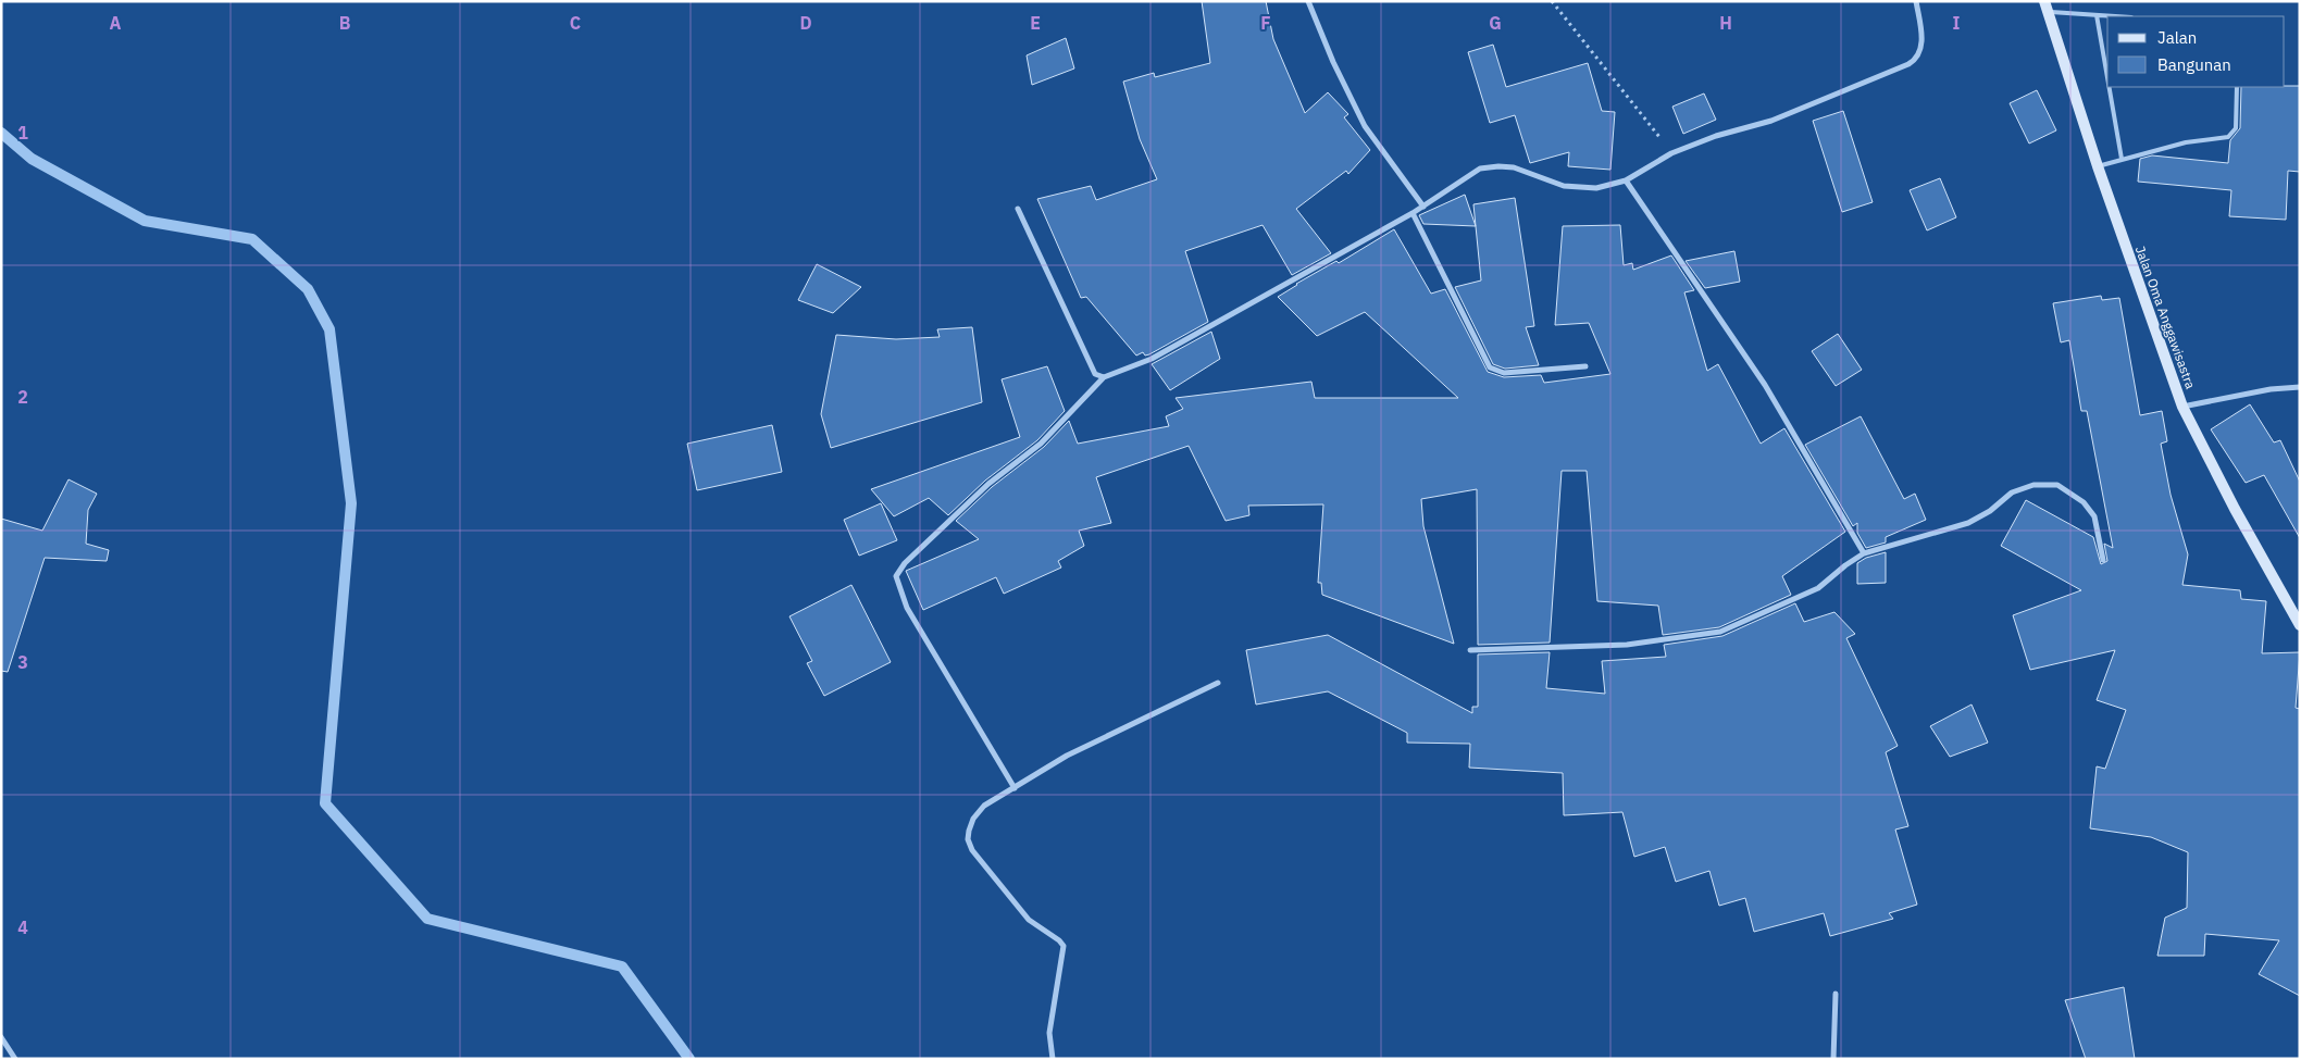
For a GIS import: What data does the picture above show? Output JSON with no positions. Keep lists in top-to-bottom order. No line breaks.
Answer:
{"streets":{"main road":["Jalan Oma Anggawisastra"]},"legend":["Jalan","Bangunan"],"grid":{"columns":["A","B","C","D","E","F","G","H","I"],"rows":["1","2","3","4"]}}
